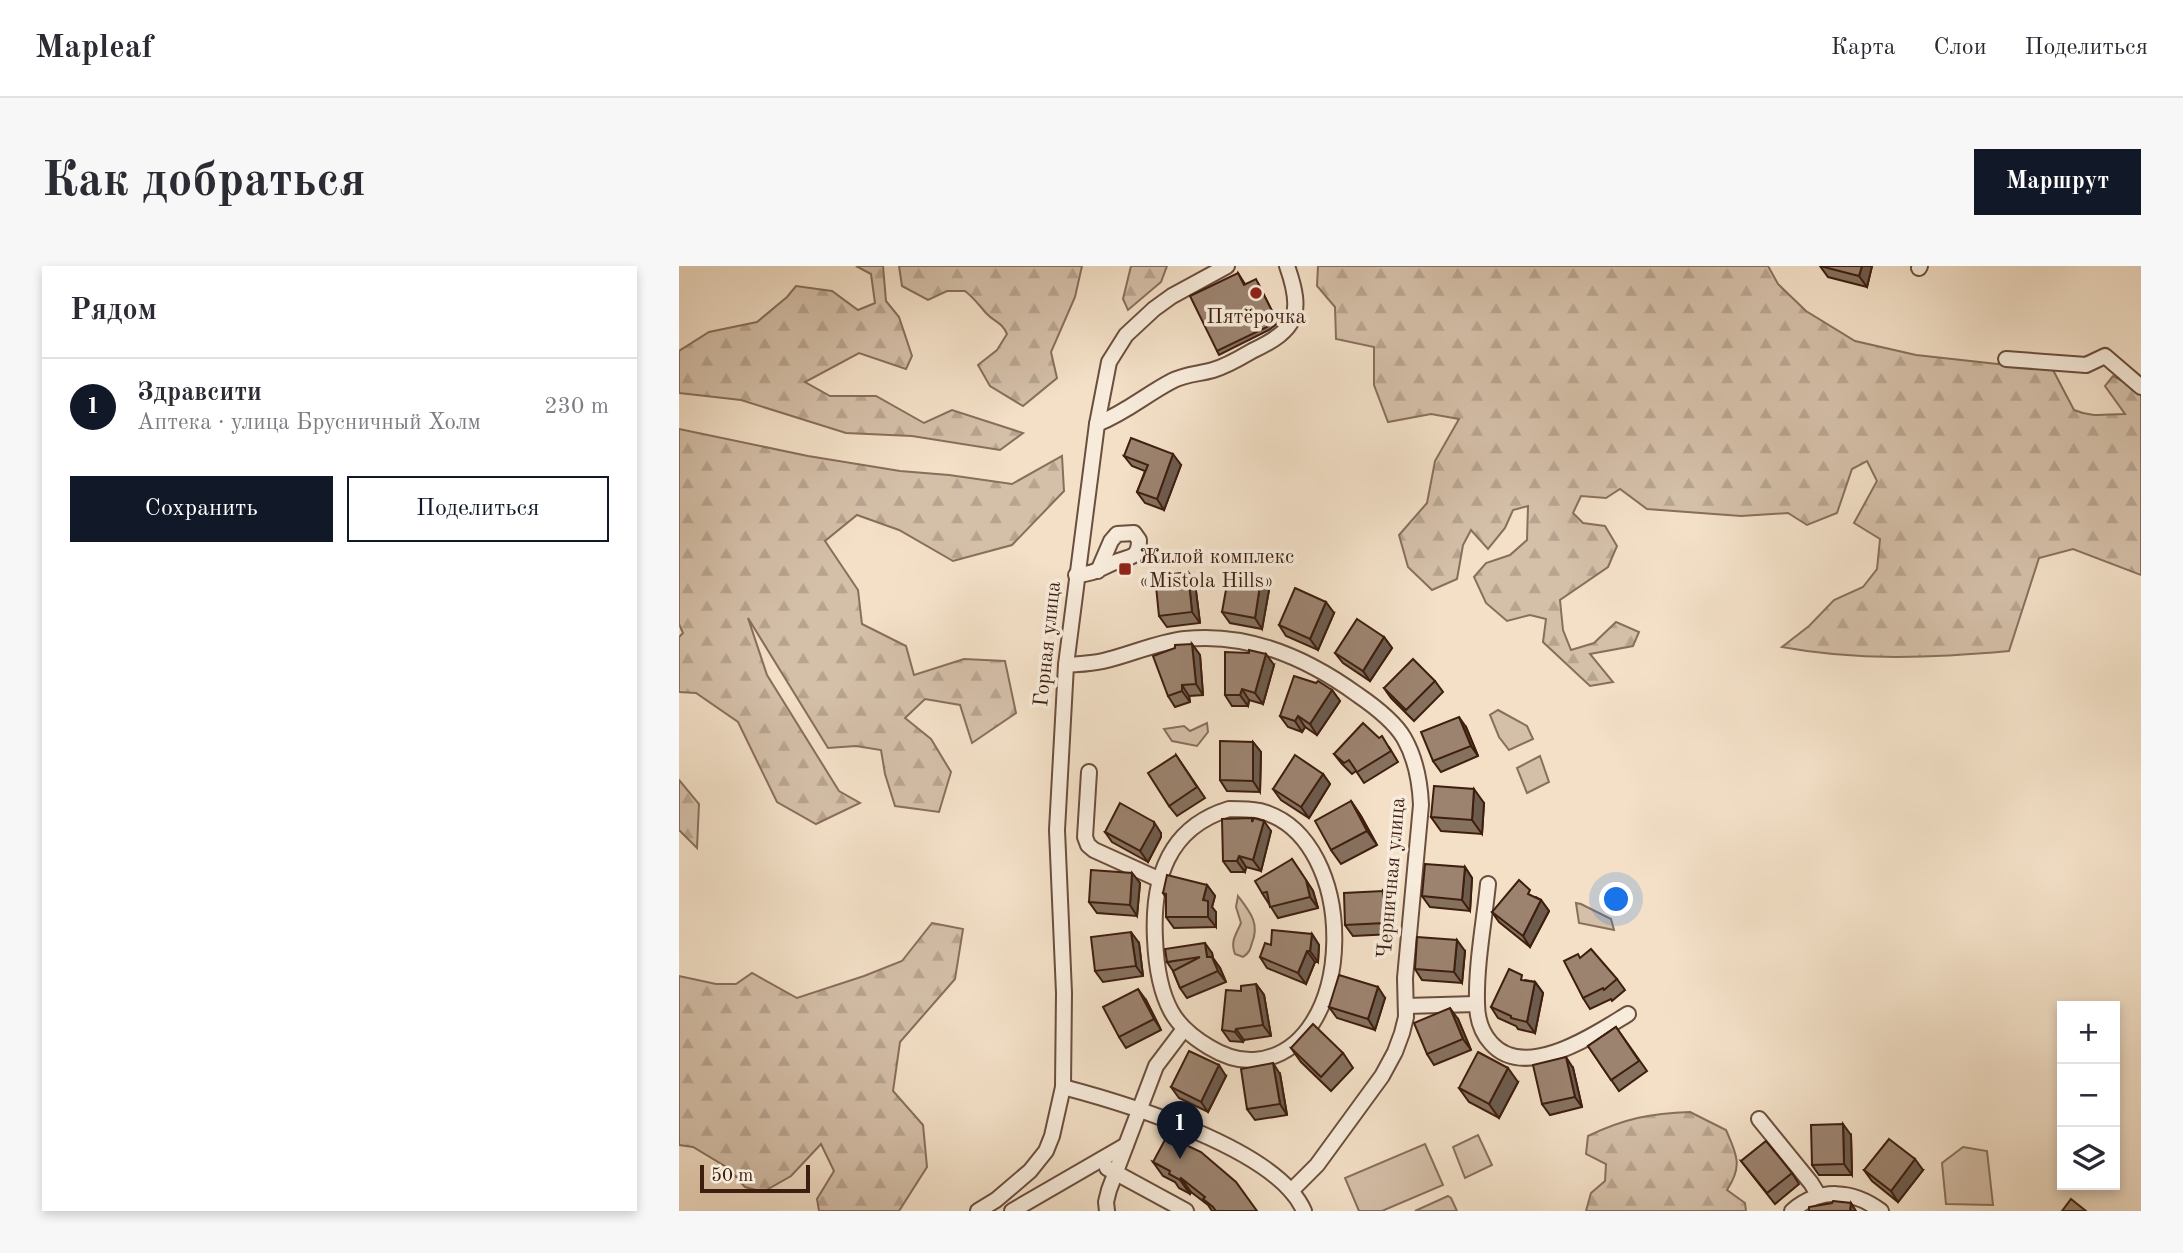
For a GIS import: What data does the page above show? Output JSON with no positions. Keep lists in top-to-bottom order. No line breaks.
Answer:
{"streets":{"street":["Горная улица","Черничная улица"]},"crossings":[["Горная улица","Черничная улица"]],"places":{"other":["Пятёрочка"],"transit":["Жилой комплекс «Mistola Hills»"]},"scale_bar":"50 m","page":{"header":"Mapleaf","nav":["Карта","Слои","Поделиться"],"buttons":["Маршрут",["Сохранить","Поделиться"]],"title":"Как добраться","heading":"Рядом","list":[{"mark":"1","name":"Здравсити","note":"Аптека · улица Брусничный Холм","value":"230 m"}],"map_buttons":["+","−"],"pins":"1","scale":"50 m"}}
